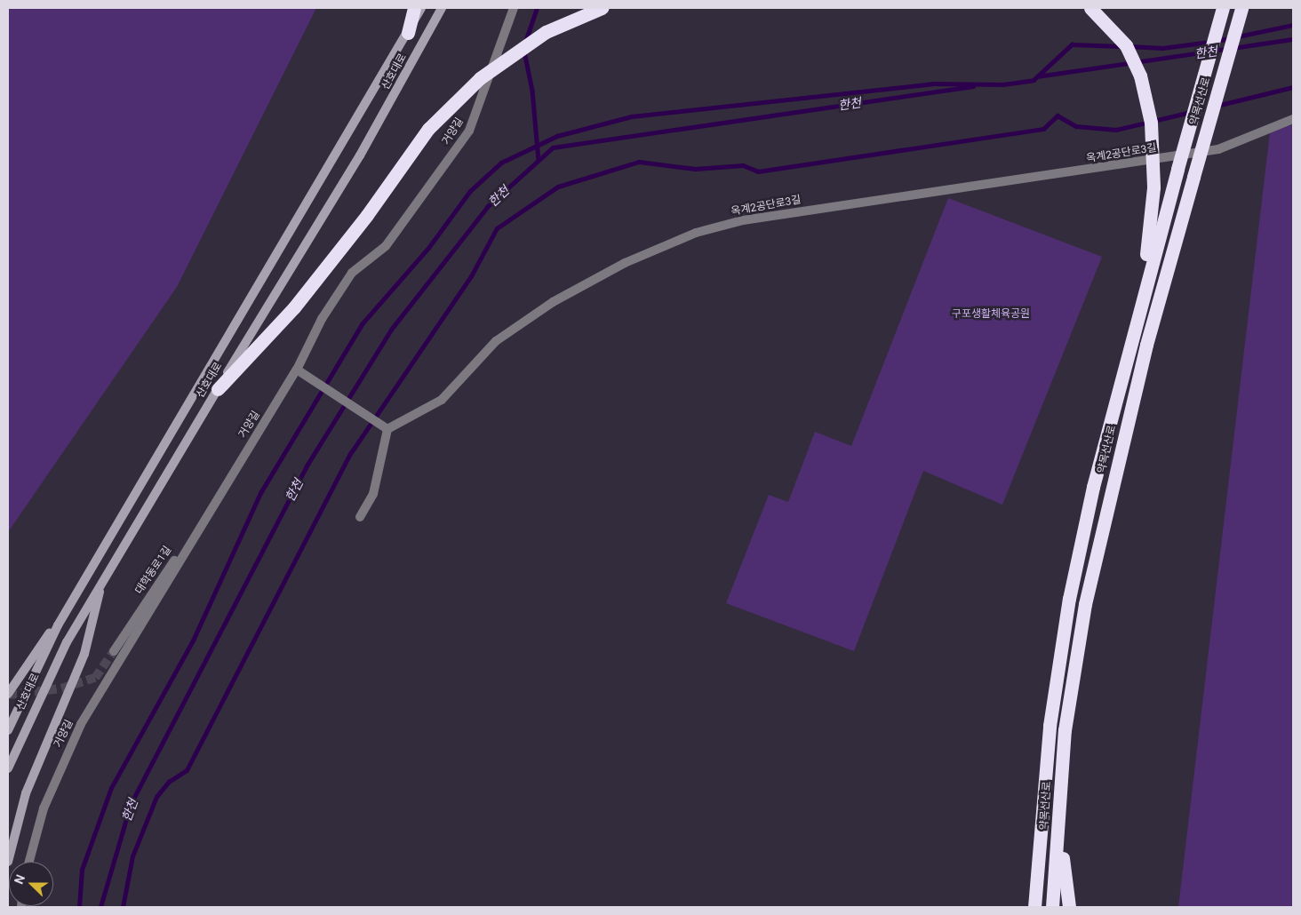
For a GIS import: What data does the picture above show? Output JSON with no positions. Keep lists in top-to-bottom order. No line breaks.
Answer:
{"streets":{"highway":["약목선산로"],"street":["산호대로","거양길","옥계2공단로3길","대학동로1길"]},"crossings":[["거양길","대학동로1길"]],"water":["한천"],"parks":["구포생활체육공원"],"north":"left"}
